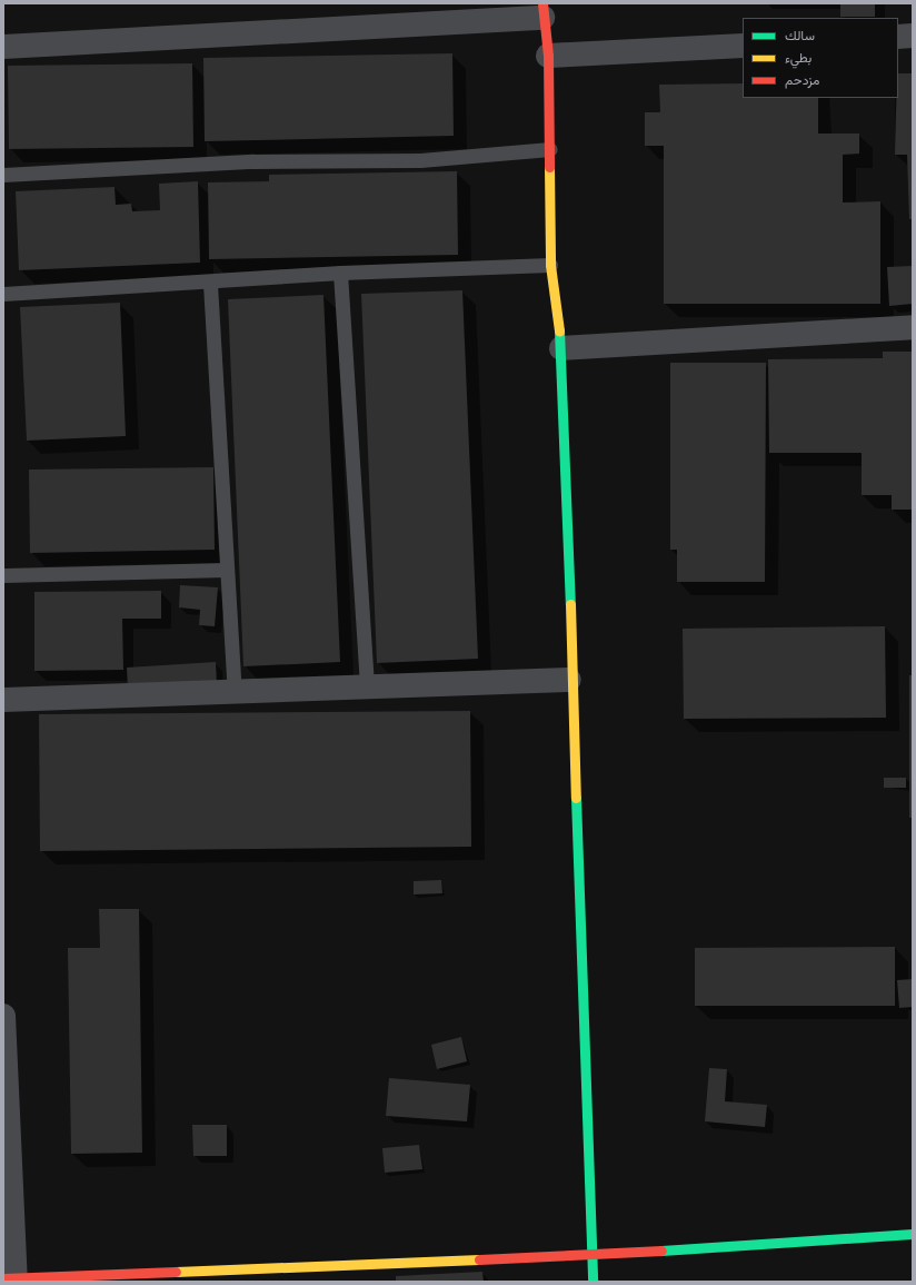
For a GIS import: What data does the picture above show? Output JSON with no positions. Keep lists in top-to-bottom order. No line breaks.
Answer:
{"legend":["سالك","بطيء","مزدحم"]}
